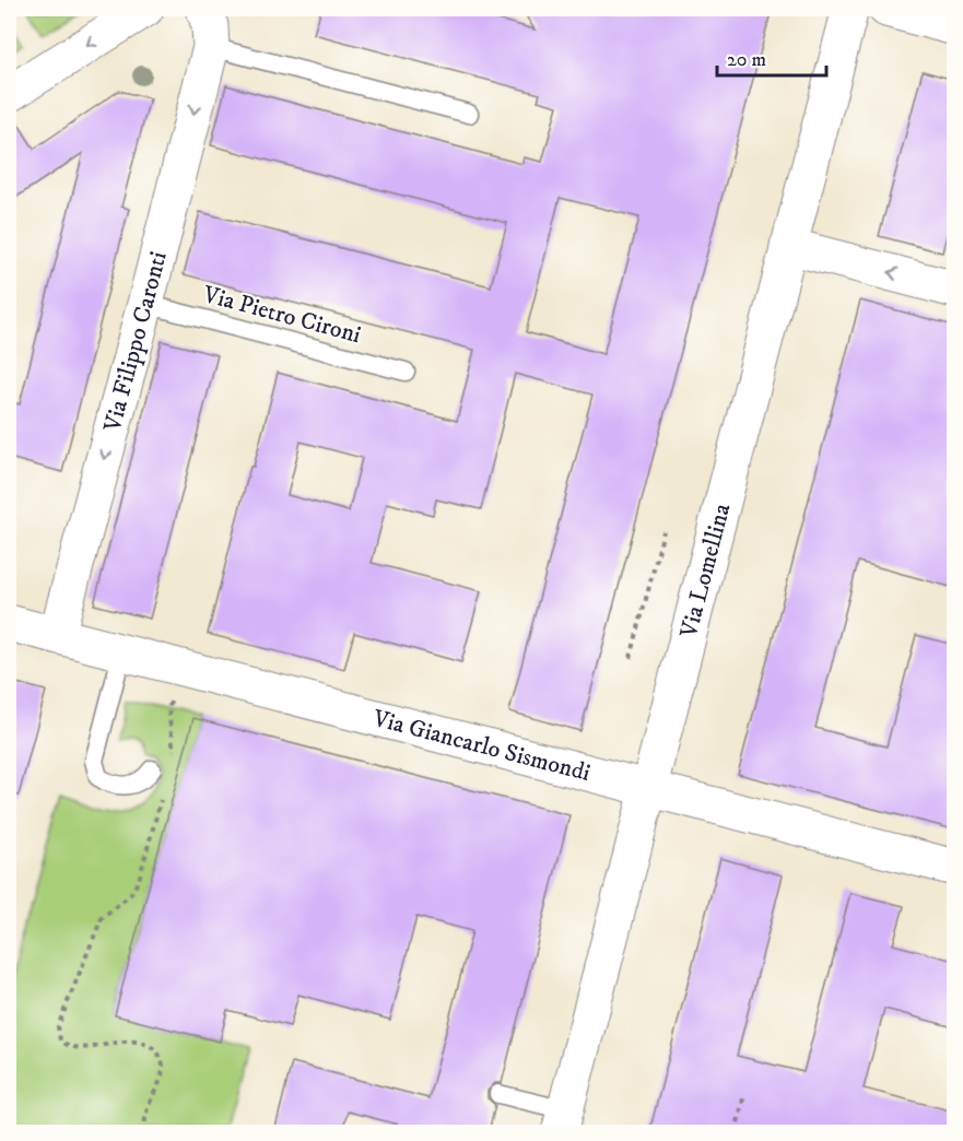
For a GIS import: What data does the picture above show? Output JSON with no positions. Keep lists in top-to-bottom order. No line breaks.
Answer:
{"streets":{"street":["Via Filippo Caronti","Via Lomellina","Via Giancarlo Sismondi"],"lane":["Via Pietro Cironi"]},"crossings":[["Via Pietro Cironi","Via Filippo Caronti"],["Via Filippo Caronti","Via Giancarlo Sismondi"],["Via Lomellina","Via Giancarlo Sismondi"]],"one_way":["Via Filippo Caronti"],"scale_bar":"20 m"}
